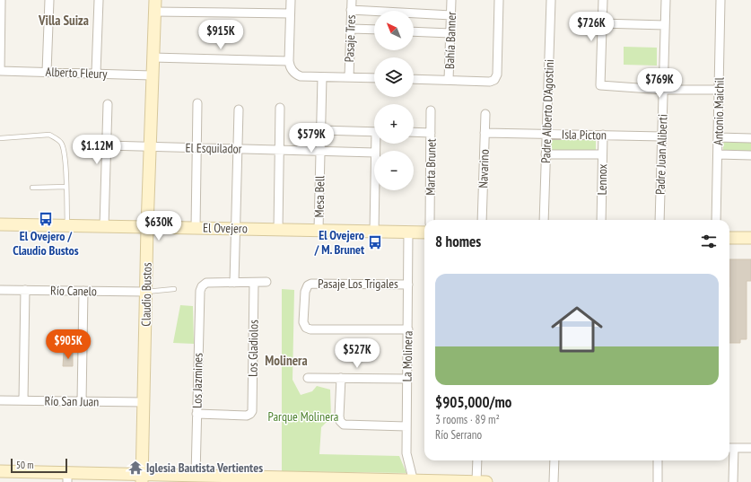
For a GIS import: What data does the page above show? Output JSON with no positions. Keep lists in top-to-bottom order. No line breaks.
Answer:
{"streets":{"street":["Pasaje Tres","Bahía Banner","Alberto Fleury","Padre Alberto D'Agostini","Antonio Maichil","Isla Picton","El Esquilador","Padre Juan Aliberti","Marta Brunet","Navarino","Lennox","Mesa Bell","El Ovejero","Pasaje Los Trigales","Río Canelo","Claudio Bustos","Los Gladiolos","La Molinera","Los Jazmines","Río San Juan"]},"crossings":[["Alberto Fleury","Claudio Bustos"],["Padre Alberto D'Agostini","Isla Picton"],["Isla Picton","Padre Juan Aliberti"],["Isla Picton","Navarino"],["Isla Picton","Lennox"],["El Esquilador","Mesa Bell"],["El Esquilador","Claudio Bustos"],["Mesa Bell","El Ovejero"],["El Ovejero","Claudio Bustos"],["El Ovejero","La Molinera"],["Pasaje Los Trigales","La Molinera"],["Río Canelo","Claudio Bustos"],["Claudio Bustos","Río San Juan"],["Los Gladiolos","Los Jazmines"]],"districts":["Villa Suiza","Molinera"],"parks":["Parque Molinera"],"places":{"bus stop":["El Ovejero / Claudio Bustos","El Ovejero / M. Brunet"],"temple":["Iglesia Bautista Vertientes"]},"scale_bar":"50 m","north":"top left","page":{"map_buttons":["+","−"],"price":["$726K","$915K","$769K","$579K","$1.12M","$630K","$905K","$527K"],"heading":"8 homes","list":[{"name":"$905,000/mo","note":"3 rooms · 89 m² · Río Serrano"}],"scale":"50 m"}}
